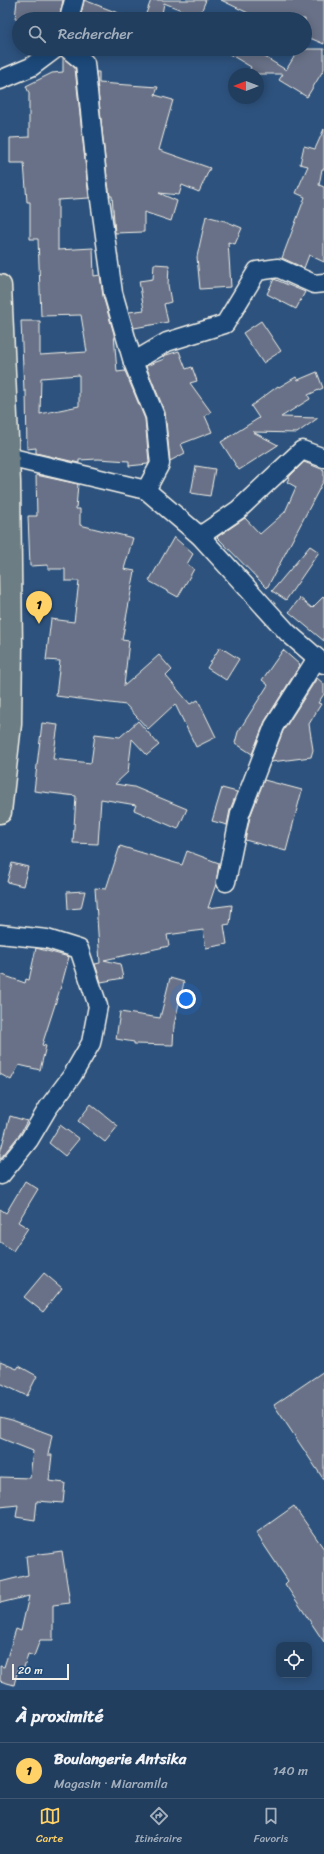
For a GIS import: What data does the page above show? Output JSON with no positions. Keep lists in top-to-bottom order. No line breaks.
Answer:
{"scale_bar":"20 m","north":"left","page":{"search":"Rechercher","pins":"1","scale":"20 m","heading":"À proximité","list":[{"mark":"1","name":"Boulangerie Antsika","note":"Magasin · Miaramila","value":"140 m"}],"nav":["Carte","Itinéraire","Favoris"]}}
